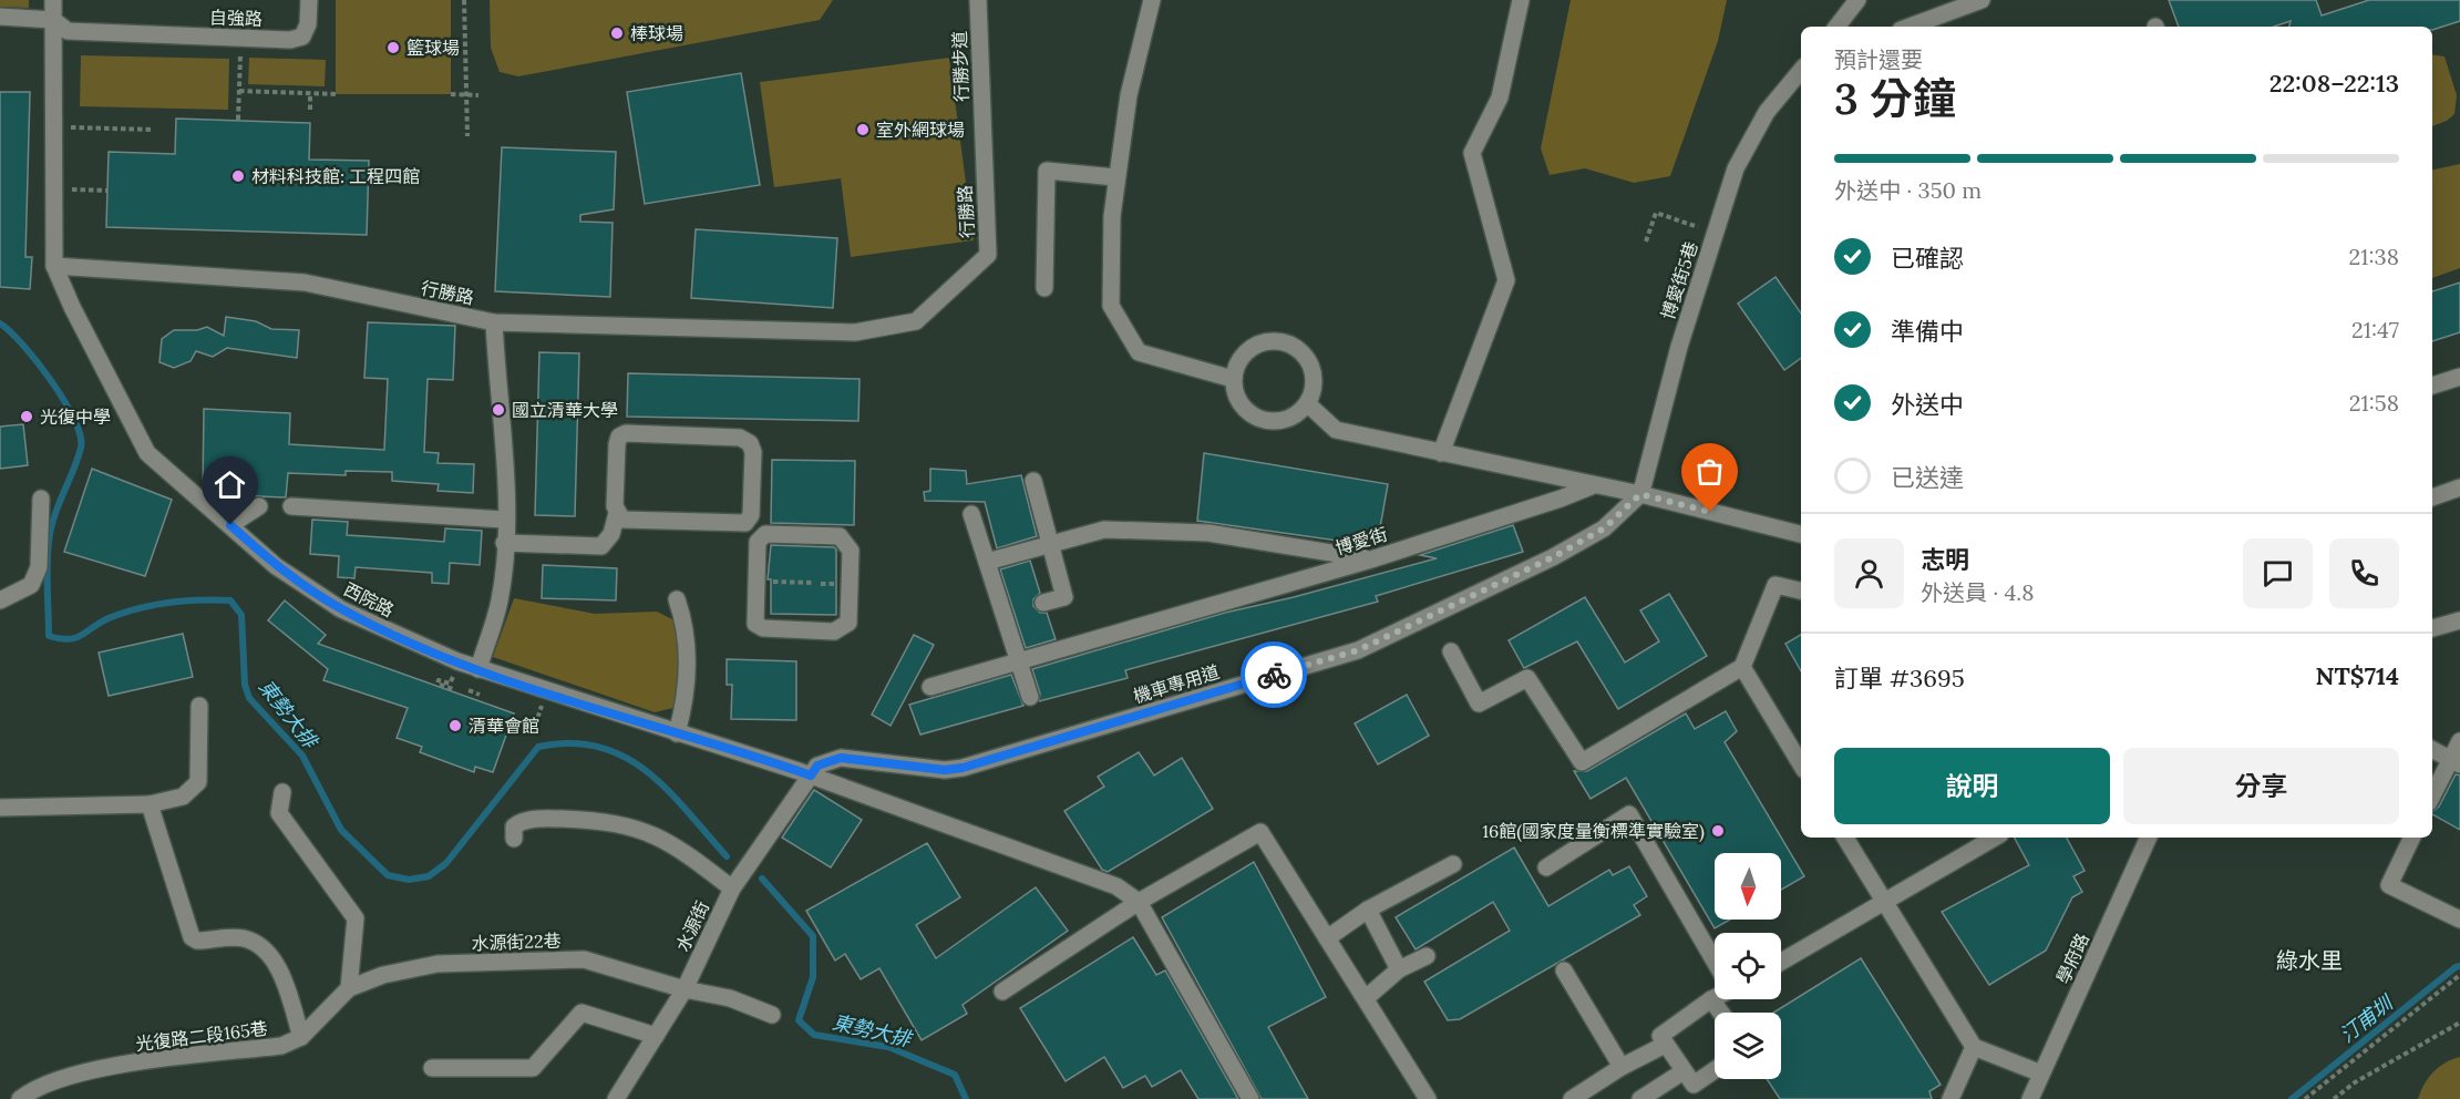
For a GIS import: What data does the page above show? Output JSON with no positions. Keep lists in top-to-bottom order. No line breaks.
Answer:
{"streets":{"street":["自強路","行勝步道","行勝路","博愛街5巷","博愛街","西院路","機車專用道","水源街","水源街22巷","學府路","光復路二段165巷"]},"crossings":[["行勝步道","行勝路"],["行勝路","西院路"],["博愛街5巷","機車專用道"],["西院路","機車專用道"],["西院路","水源街"],["機車專用道","水源街"],["水源街","水源街22巷"],["水源街22巷","光復路二段165巷"]],"districts":["綠水里"],"water":["東勢大排","汀甫圳"],"places":["棒球場","籃球場","室外網球場","材料科技館: 工程四館","國立清華大學","光復中學","清華會館","16館(國家度量衡標準實驗室)"],"north":"bottom","page":{"heading":["3 分鐘","預計還要","22:08–22:13"],"panel":["志明","外送員 · 4.8","訂單 #3695","NT$714"],"bar":"外送中 · 350 m","list":[["已確認","21:38"],["準備中","21:47"],["外送中","21:58"],"已送達"],"buttons":["說明","分享"]}}
